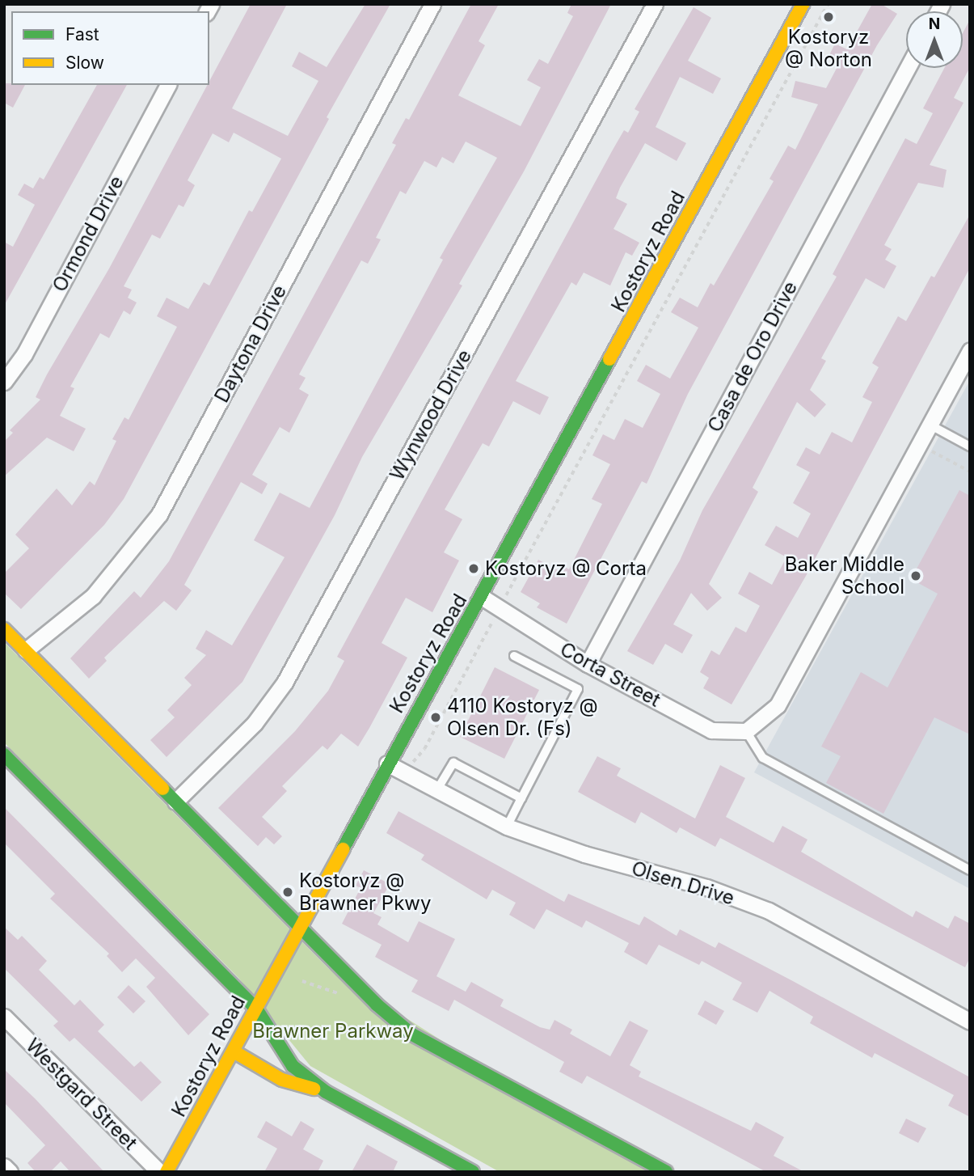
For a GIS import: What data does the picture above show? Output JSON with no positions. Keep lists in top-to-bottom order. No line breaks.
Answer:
{"streets":{"street":["Ormond Drive","Kostoryz Road","Daytona Drive","Casa de Oro Drive","Wynwood Drive","Corta Street","Olsen Drive","Westgard Street"]},"crossings":[["Kostoryz Road","Corta Street"],["Kostoryz Road","Olsen Drive"],["Casa de Oro Drive","Corta Street"]],"parks":["Brawner Parkway"],"places":["Kostoryz @ Norton","Kostoryz @ Corta","Baker Middle School","4110 Kostoryz @ Olsen Dr. (Fs)","Kostoryz @ Brawner Pkwy"],"legend":["Fast","Slow"],"north":"top"}
